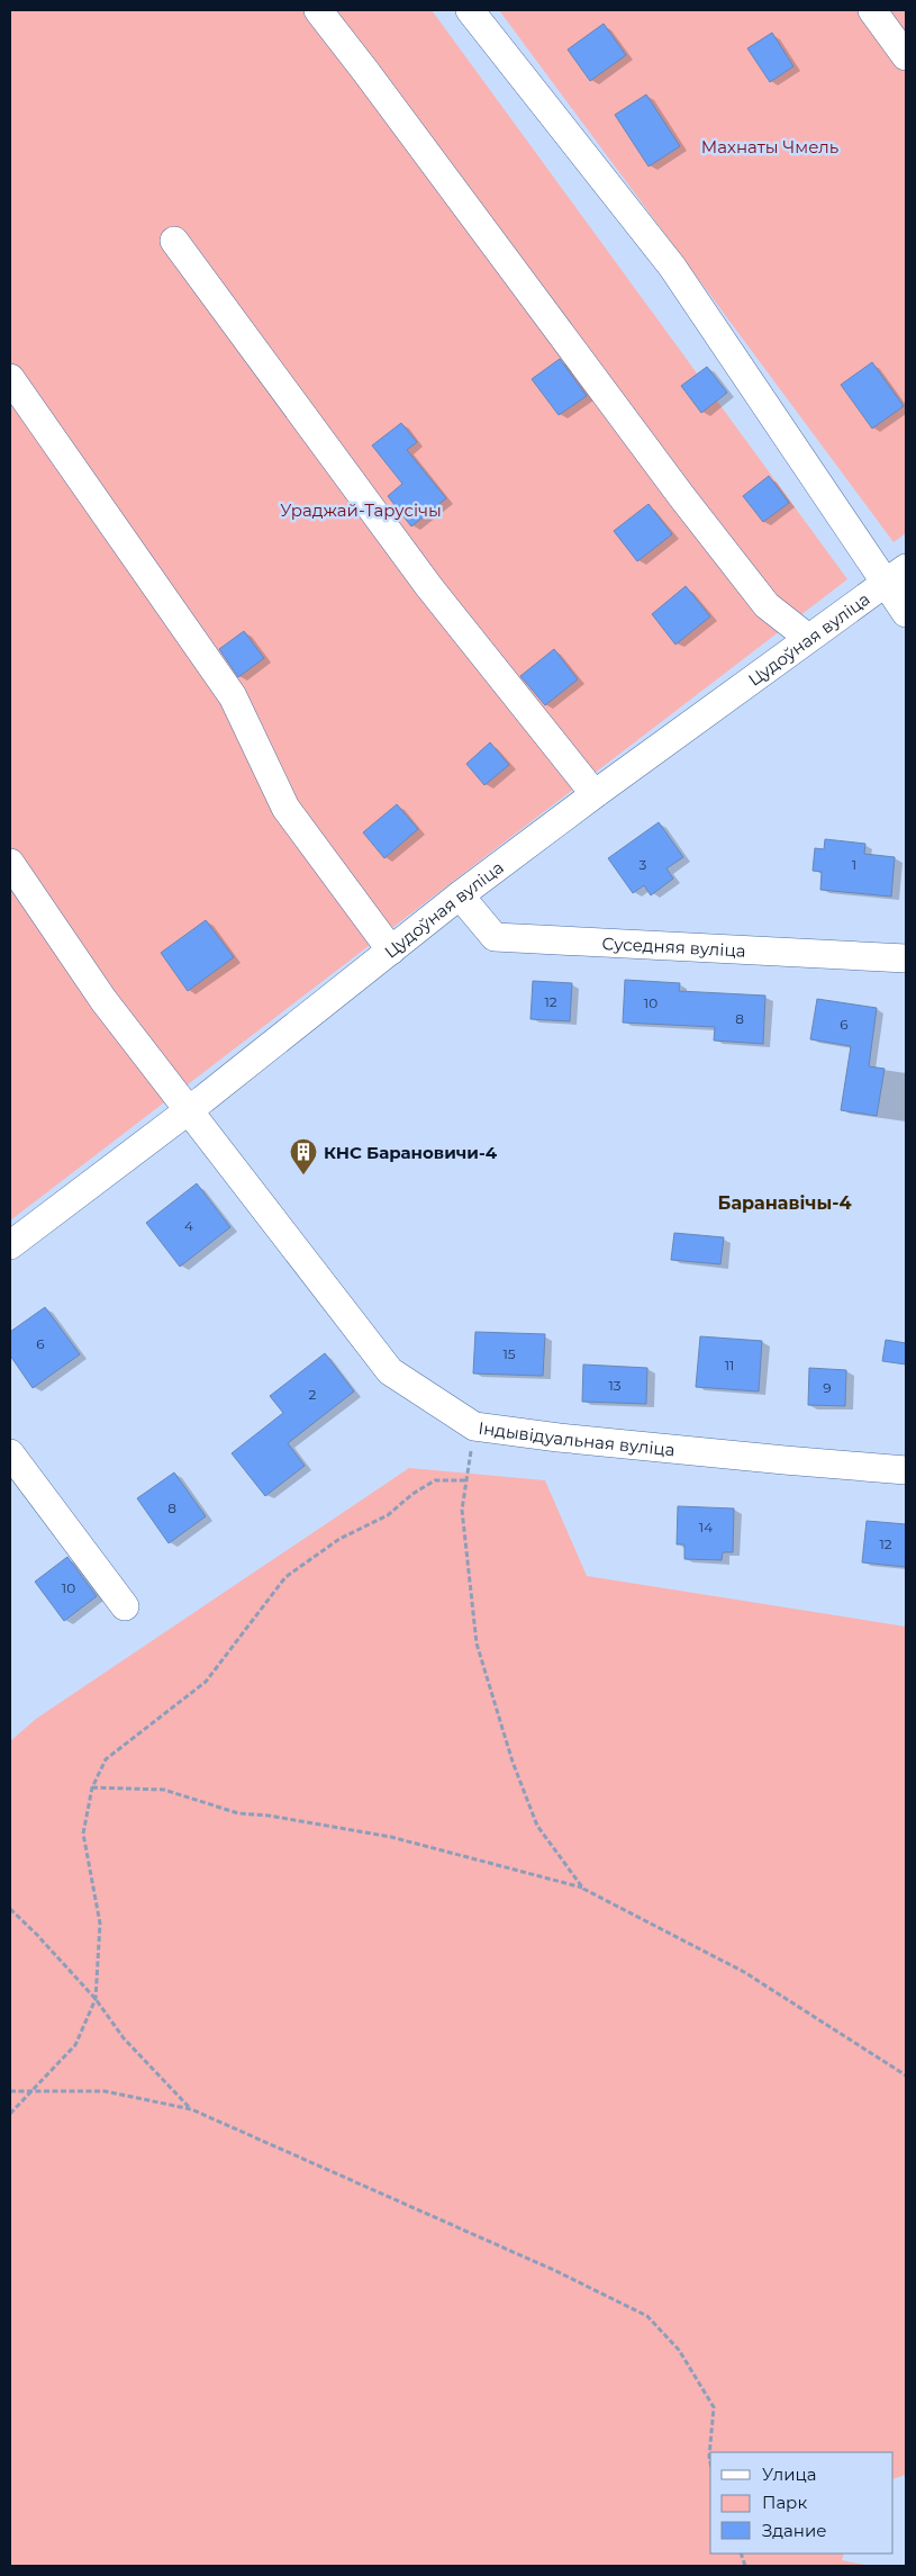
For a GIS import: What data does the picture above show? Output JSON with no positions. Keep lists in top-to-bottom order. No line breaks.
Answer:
{"streets":{"street":["Цудоўная вуліца","Суседняя вуліца","Індывідуальная вуліца"]},"crossings":[["Цудоўная вуліца","Суседняя вуліца"],["Цудоўная вуліца","Індывідуальная вуліца"]],"districts":["Баранавічы-4"],"parks":["Махнаты Чмель","Ураджай-Тарусічы"],"places":{"building":["КНС Барановичи-4"]},"house_numbers":["3","1","12","10","8","6","4","6","15","11","13","9","2","8","14","12","10"],"legend":["Улица","Парк","Здание"]}
